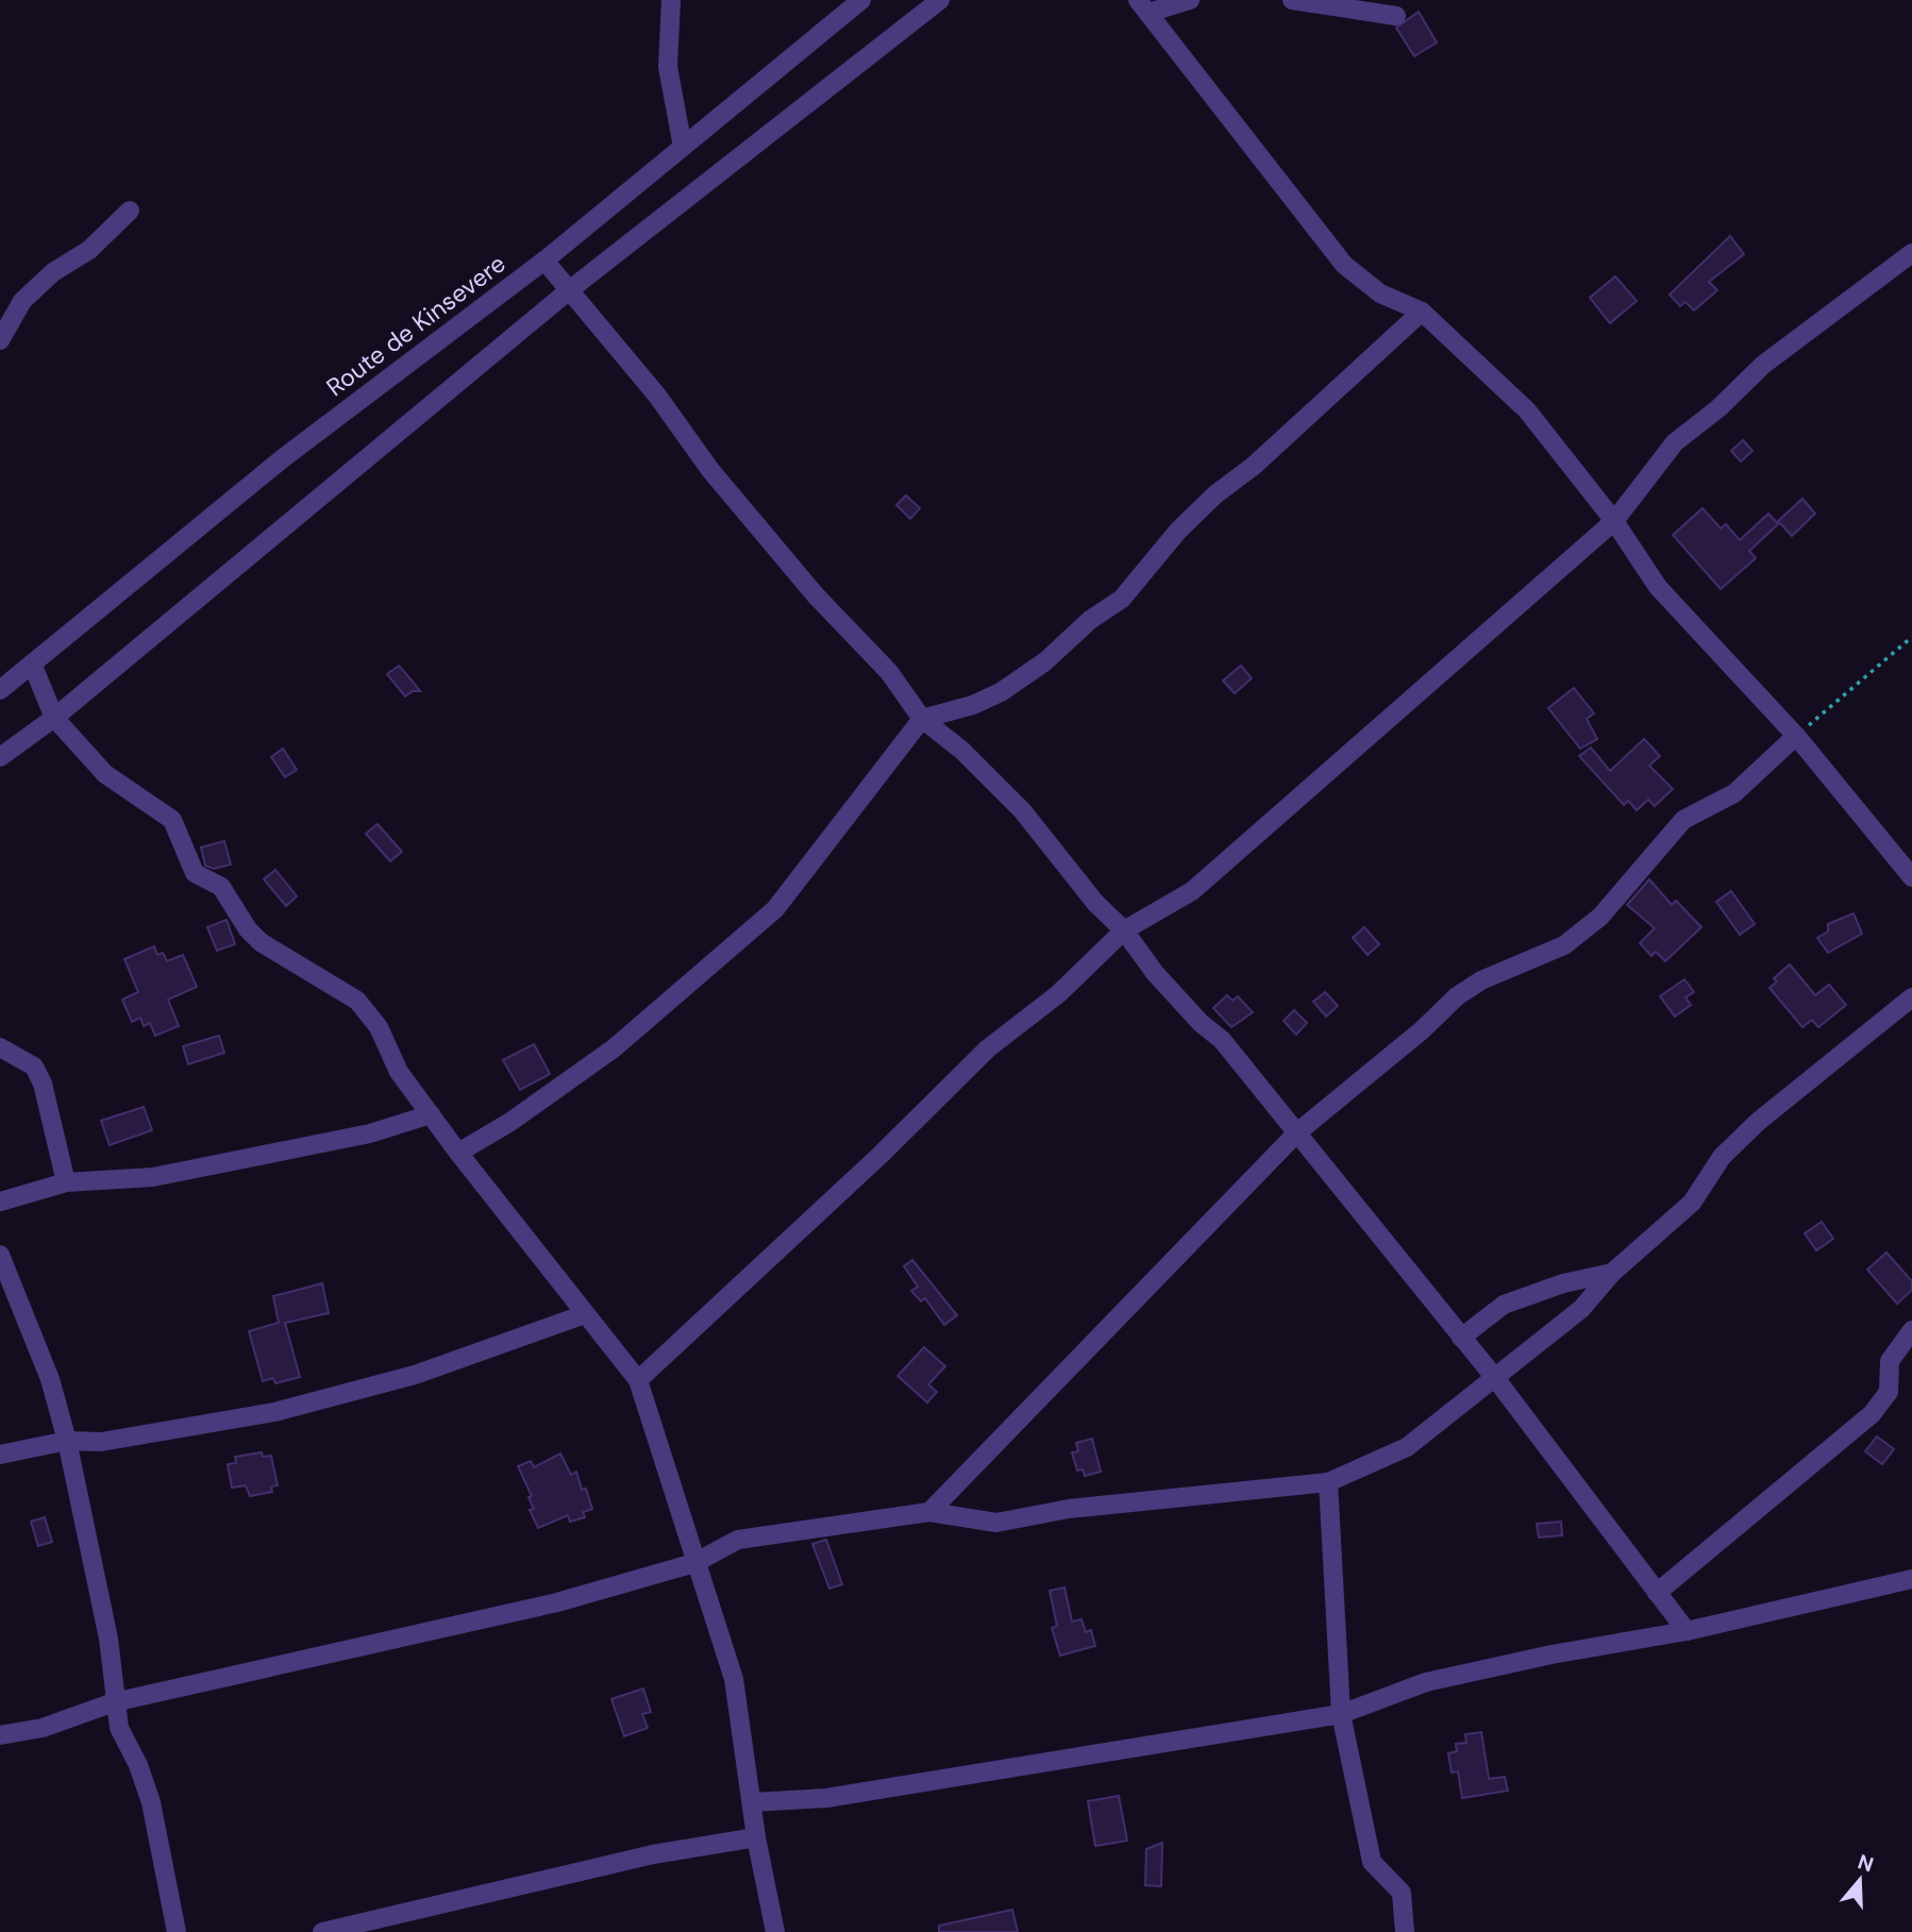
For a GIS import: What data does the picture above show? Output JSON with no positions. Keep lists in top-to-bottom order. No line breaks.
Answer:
{"streets":{"street":["Route de Kinsevere"]},"north":"top"}
